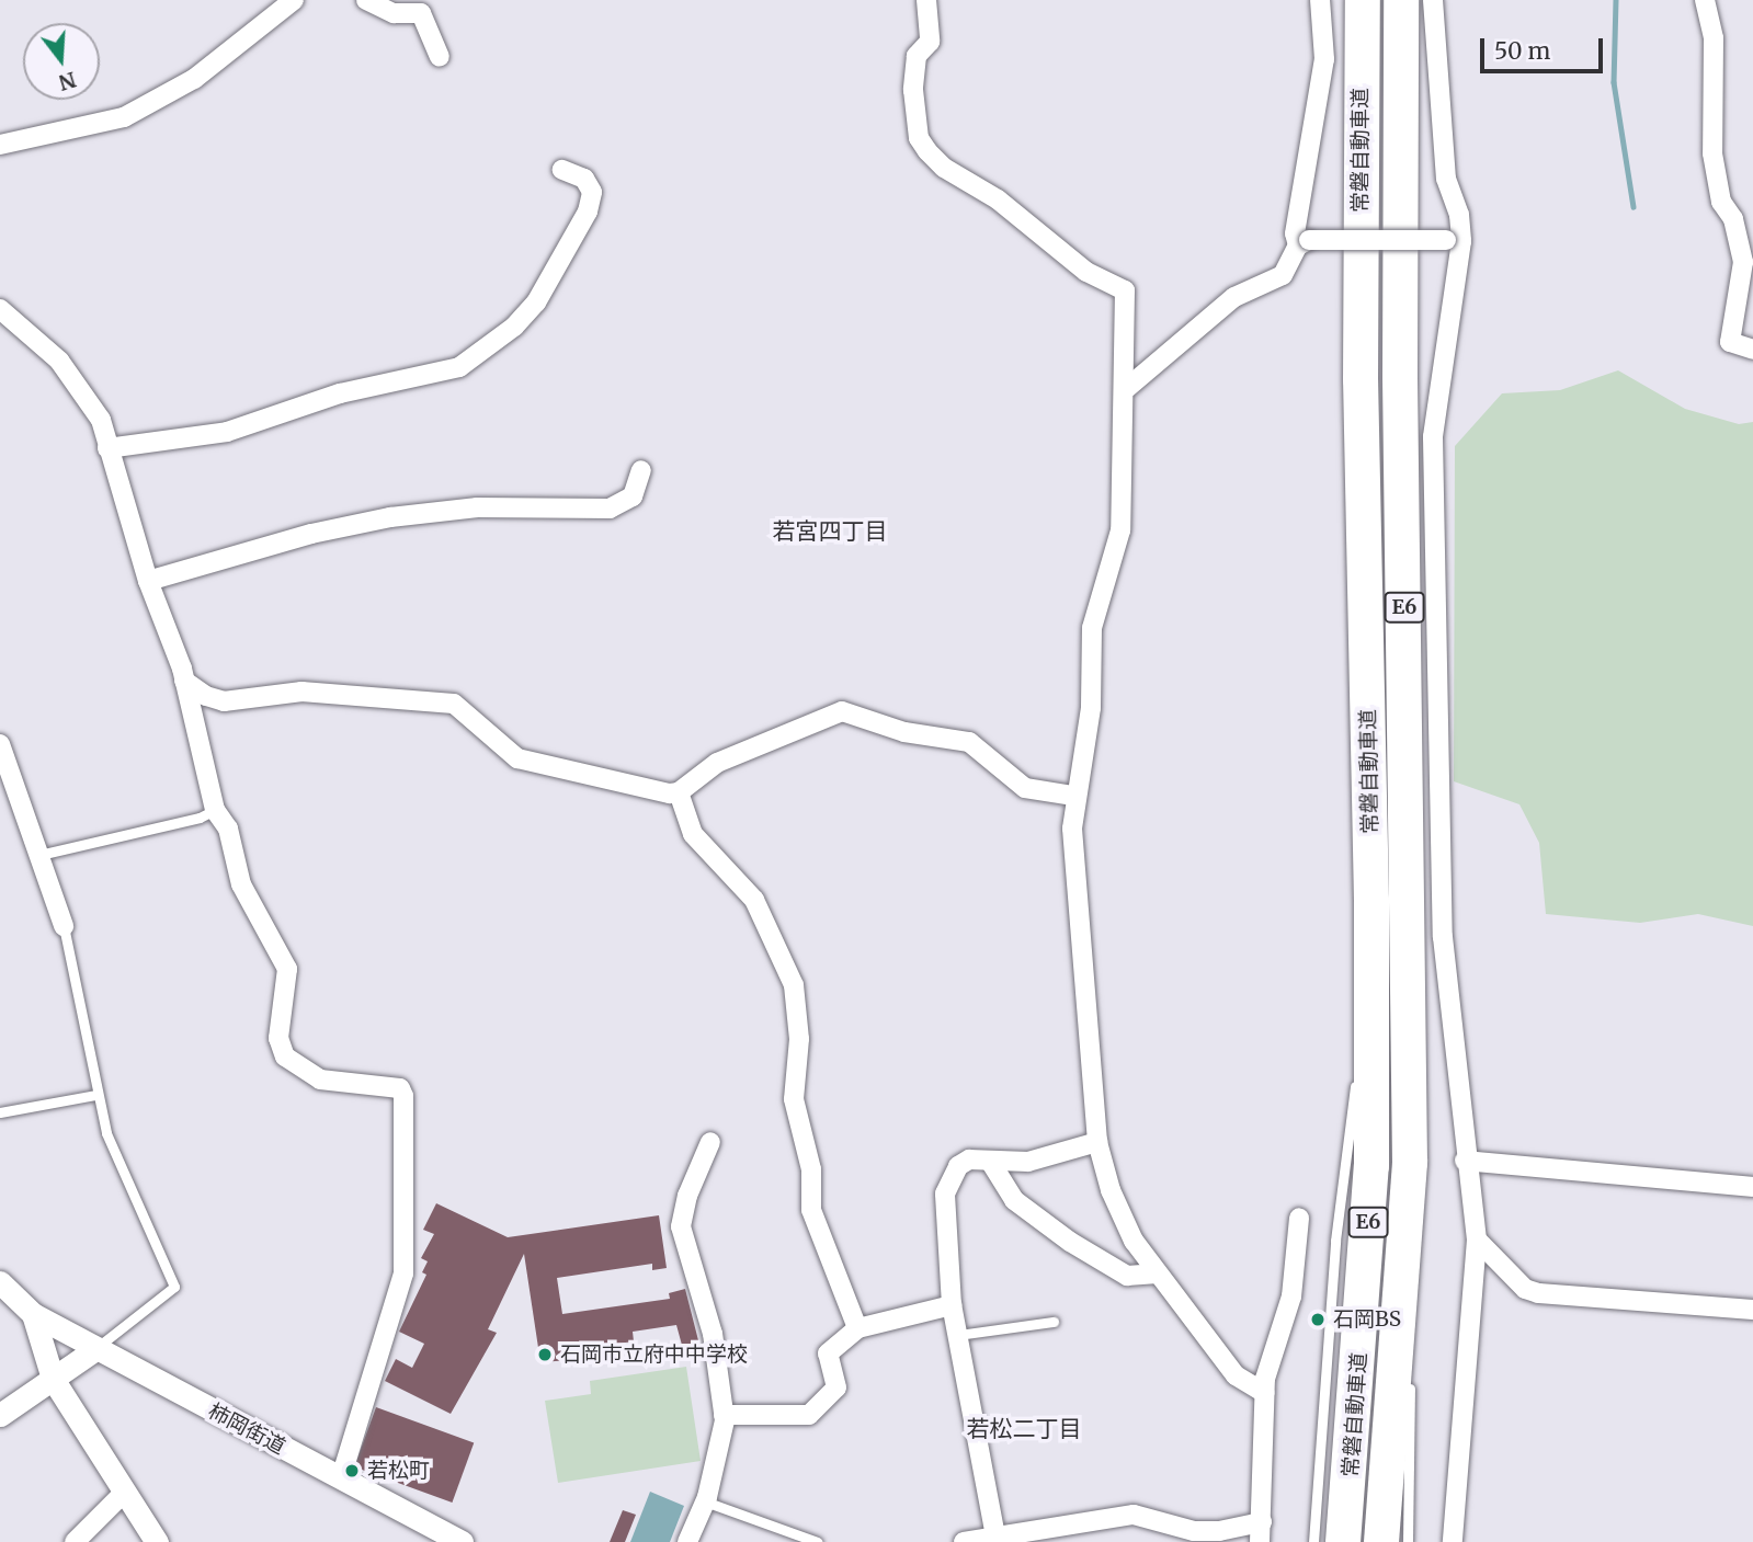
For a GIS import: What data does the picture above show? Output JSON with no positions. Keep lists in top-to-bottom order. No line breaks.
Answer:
{"streets":{"highway":["常磐自動車道","E6"],"street":["柿岡街道"]},"districts":["若宮四丁目","若松二丁目"],"places":["石岡BS","石岡市立府中中学校","若松町"],"scale_bar":"50 m","north":"bottom"}
